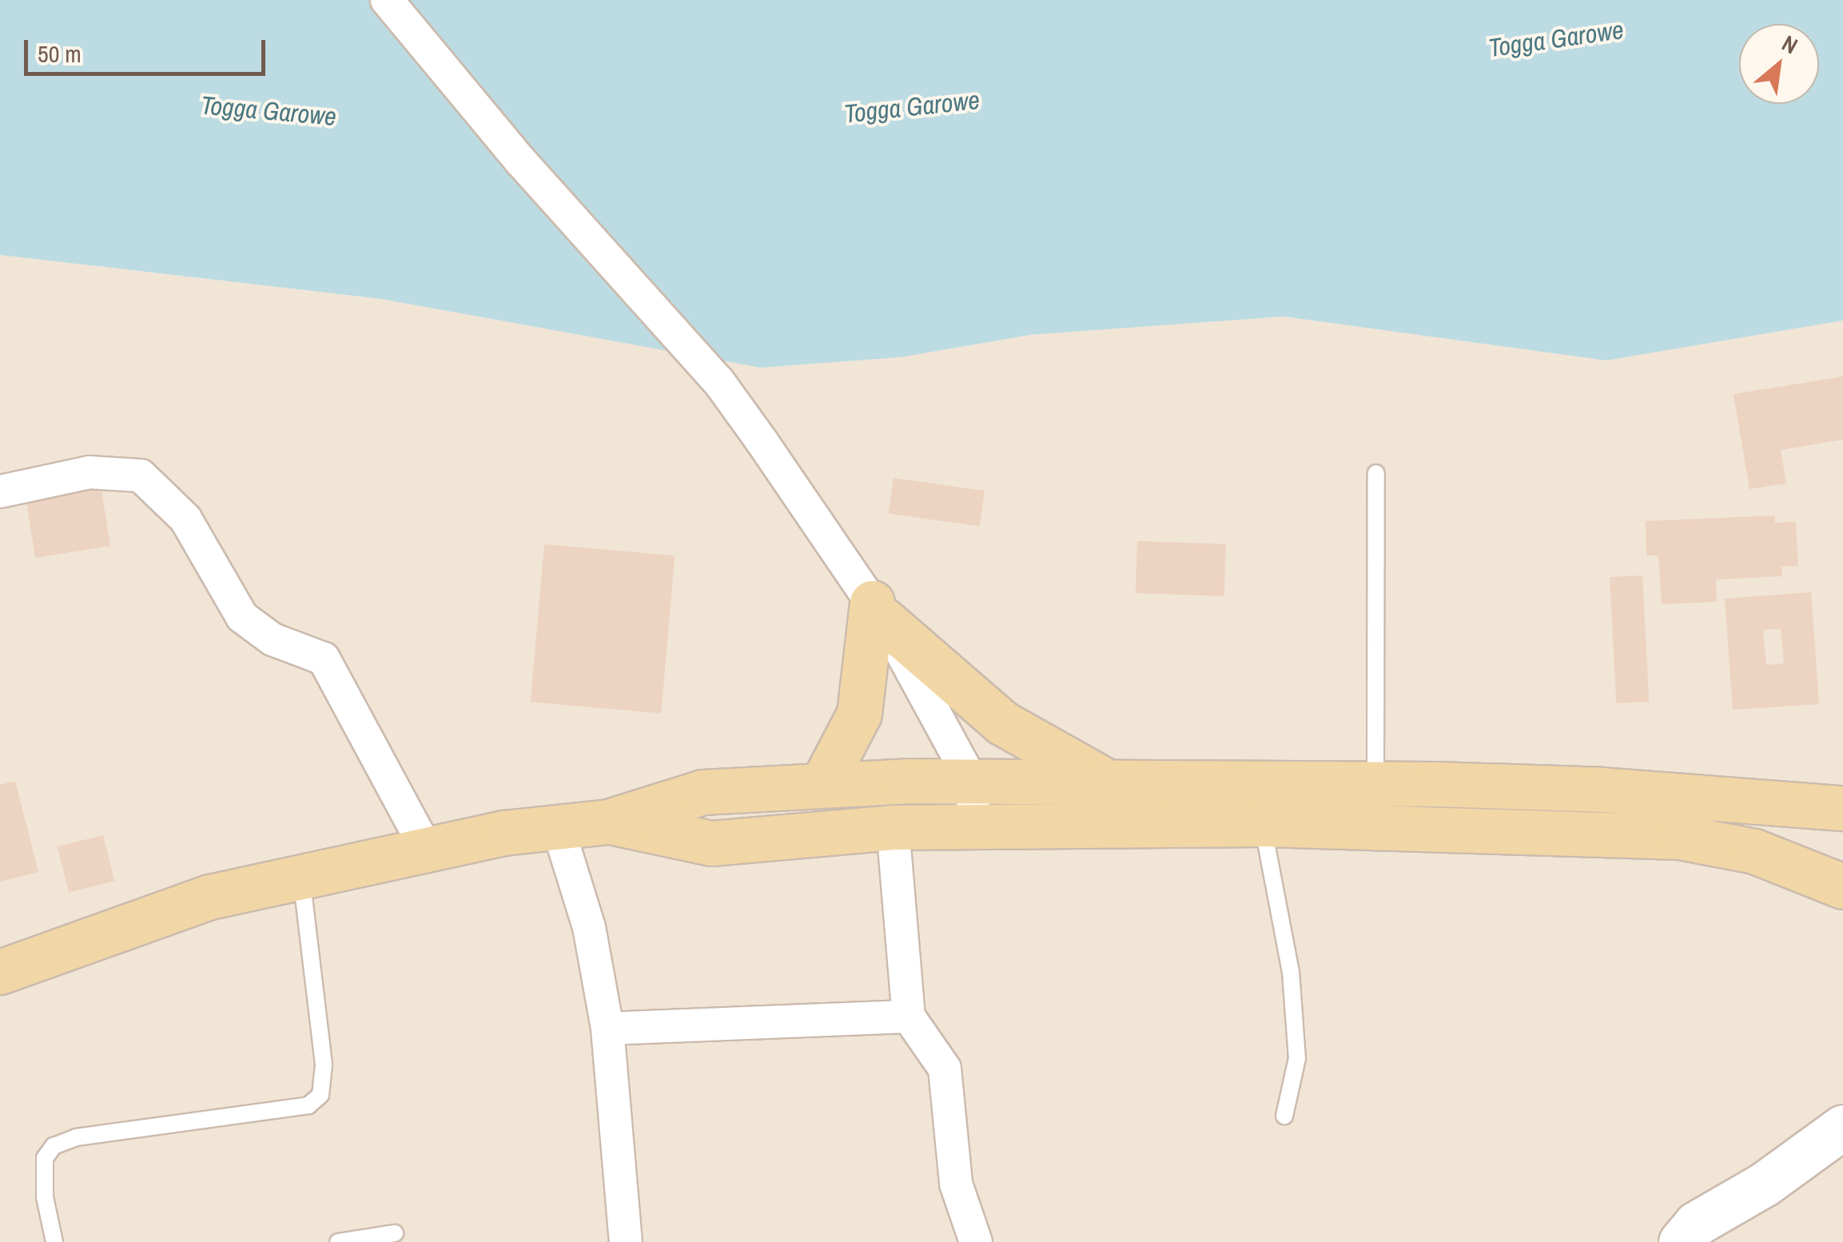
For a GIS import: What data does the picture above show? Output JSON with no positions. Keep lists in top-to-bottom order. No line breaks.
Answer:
{"water":["Togga Garowe"],"scale_bar":"50 m","north":"top right"}
